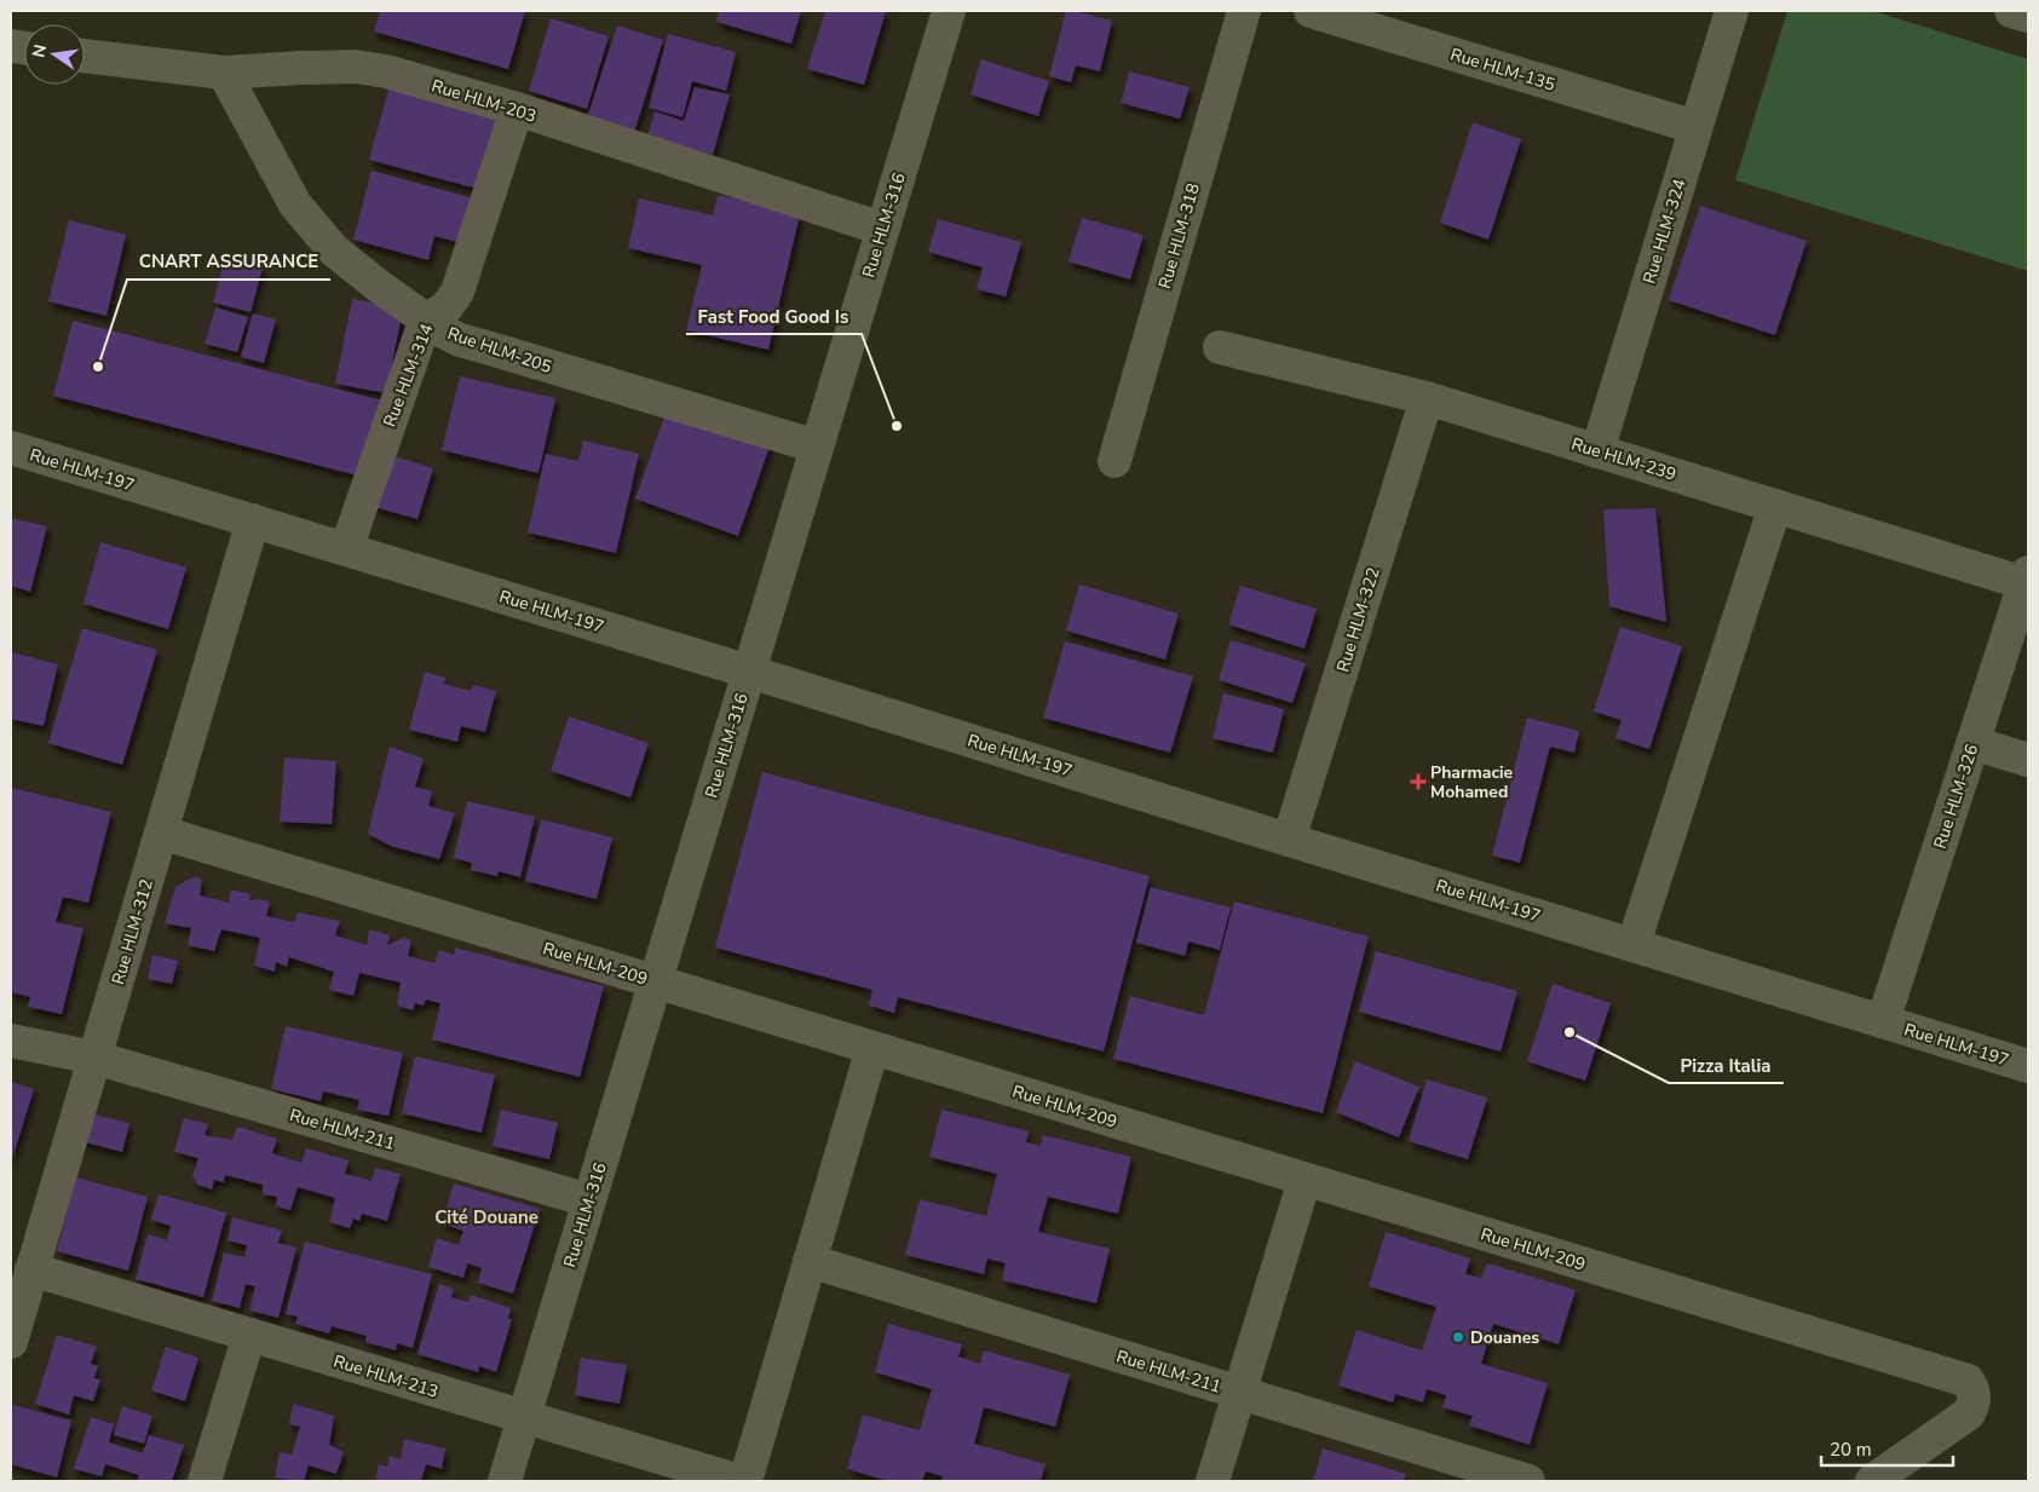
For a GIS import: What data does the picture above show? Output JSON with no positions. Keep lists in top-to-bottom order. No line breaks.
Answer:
{"streets":{"street":["Rue HLM-135","Rue HLM-203","Rue HLM-316","Rue HLM-324","Rue HLM-318","Rue HLM-205","Rue HLM-314","Rue HLM-239","Rue HLM-197","Rue HLM-322","Rue HLM-326","Rue HLM-312","Rue HLM-209","Rue HLM-211","Rue HLM-213"]},"crossings":[["Rue HLM-135","Rue HLM-324"],["Rue HLM-203","Rue HLM-316"],["Rue HLM-203","Rue HLM-205"],["Rue HLM-203","Rue HLM-314"],["Rue HLM-316","Rue HLM-205"],["Rue HLM-316","Rue HLM-197"],["Rue HLM-316","Rue HLM-209"],["Rue HLM-316","Rue HLM-211"],["Rue HLM-316","Rue HLM-213"],["Rue HLM-324","Rue HLM-239"],["Rue HLM-205","Rue HLM-314"],["Rue HLM-314","Rue HLM-197"],["Rue HLM-239","Rue HLM-322"],["Rue HLM-239","Rue HLM-326"],["Rue HLM-197","Rue HLM-322"],["Rue HLM-197","Rue HLM-326"],["Rue HLM-197","Rue HLM-312"],["Rue HLM-312","Rue HLM-209"],["Rue HLM-312","Rue HLM-211"],["Rue HLM-312","Rue HLM-213"]],"districts":["Cité Douane"],"places":{"other":["CNART ASSURANCE","Fast Food Good Is","Pizza Italia","Douanes"],"health":["Pharmacie Mohamed"]},"scale_bar":"20 m","north":"left"}
